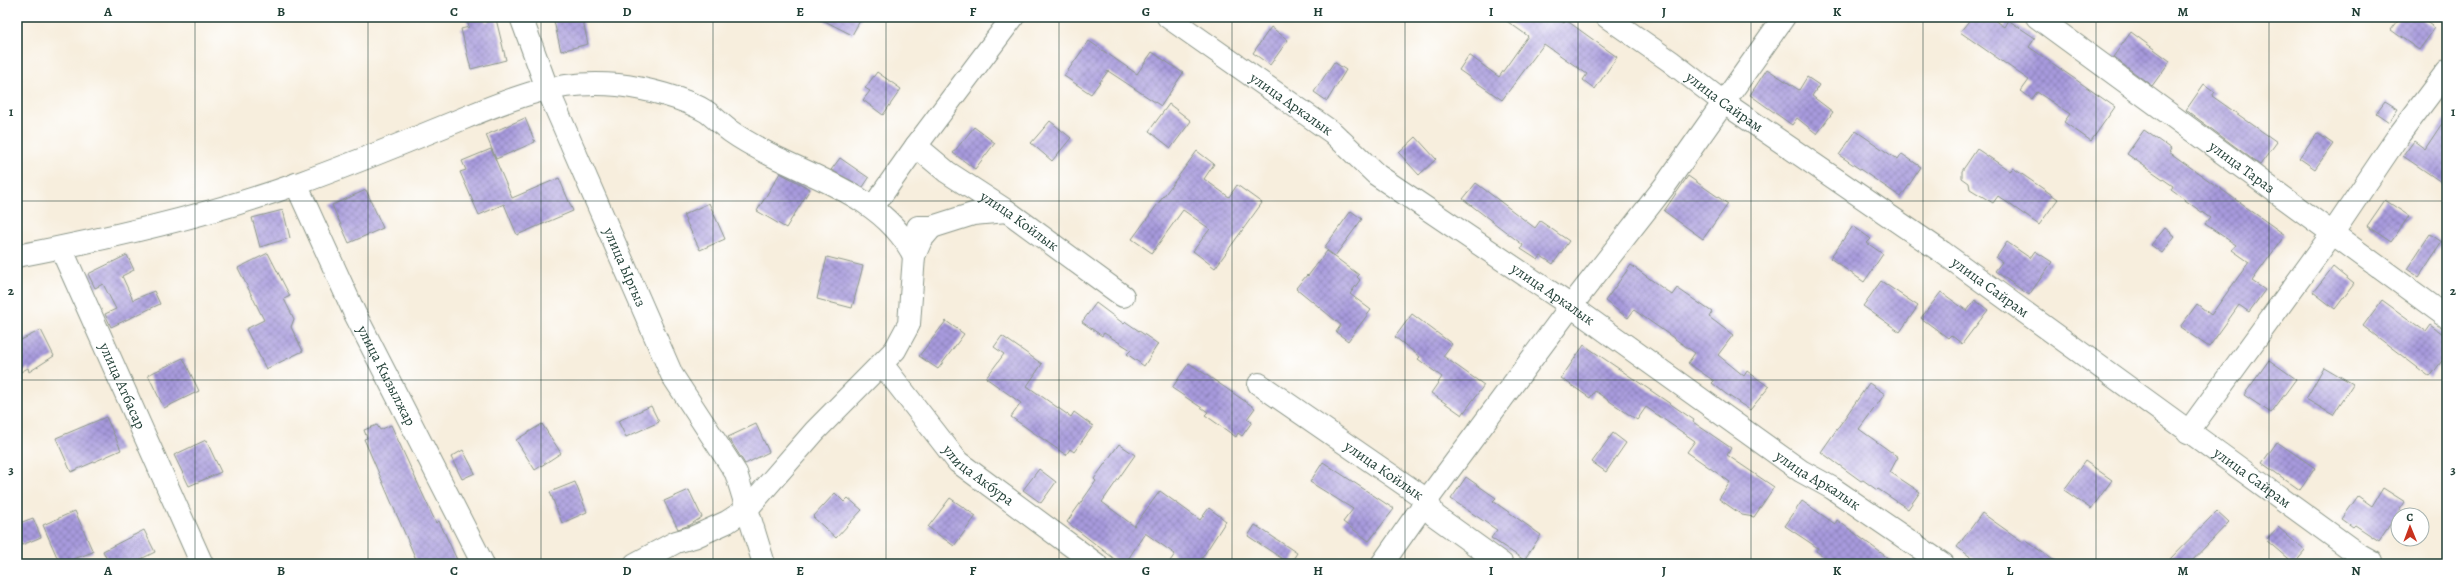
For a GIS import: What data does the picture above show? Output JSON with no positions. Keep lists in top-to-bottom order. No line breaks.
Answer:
{"streets":{"street":["улица Сайрам","улица Аркалык","улица Тараз","улица Койлык","улица Ыргыз","улица Кызылжар","улица Атбасар","улица Акбура"]},"north":"top","grid":{"columns":["A","B","C","D","E","F","G","H","I","J","K","L","M","N"],"rows":["1","2","3"]}}
